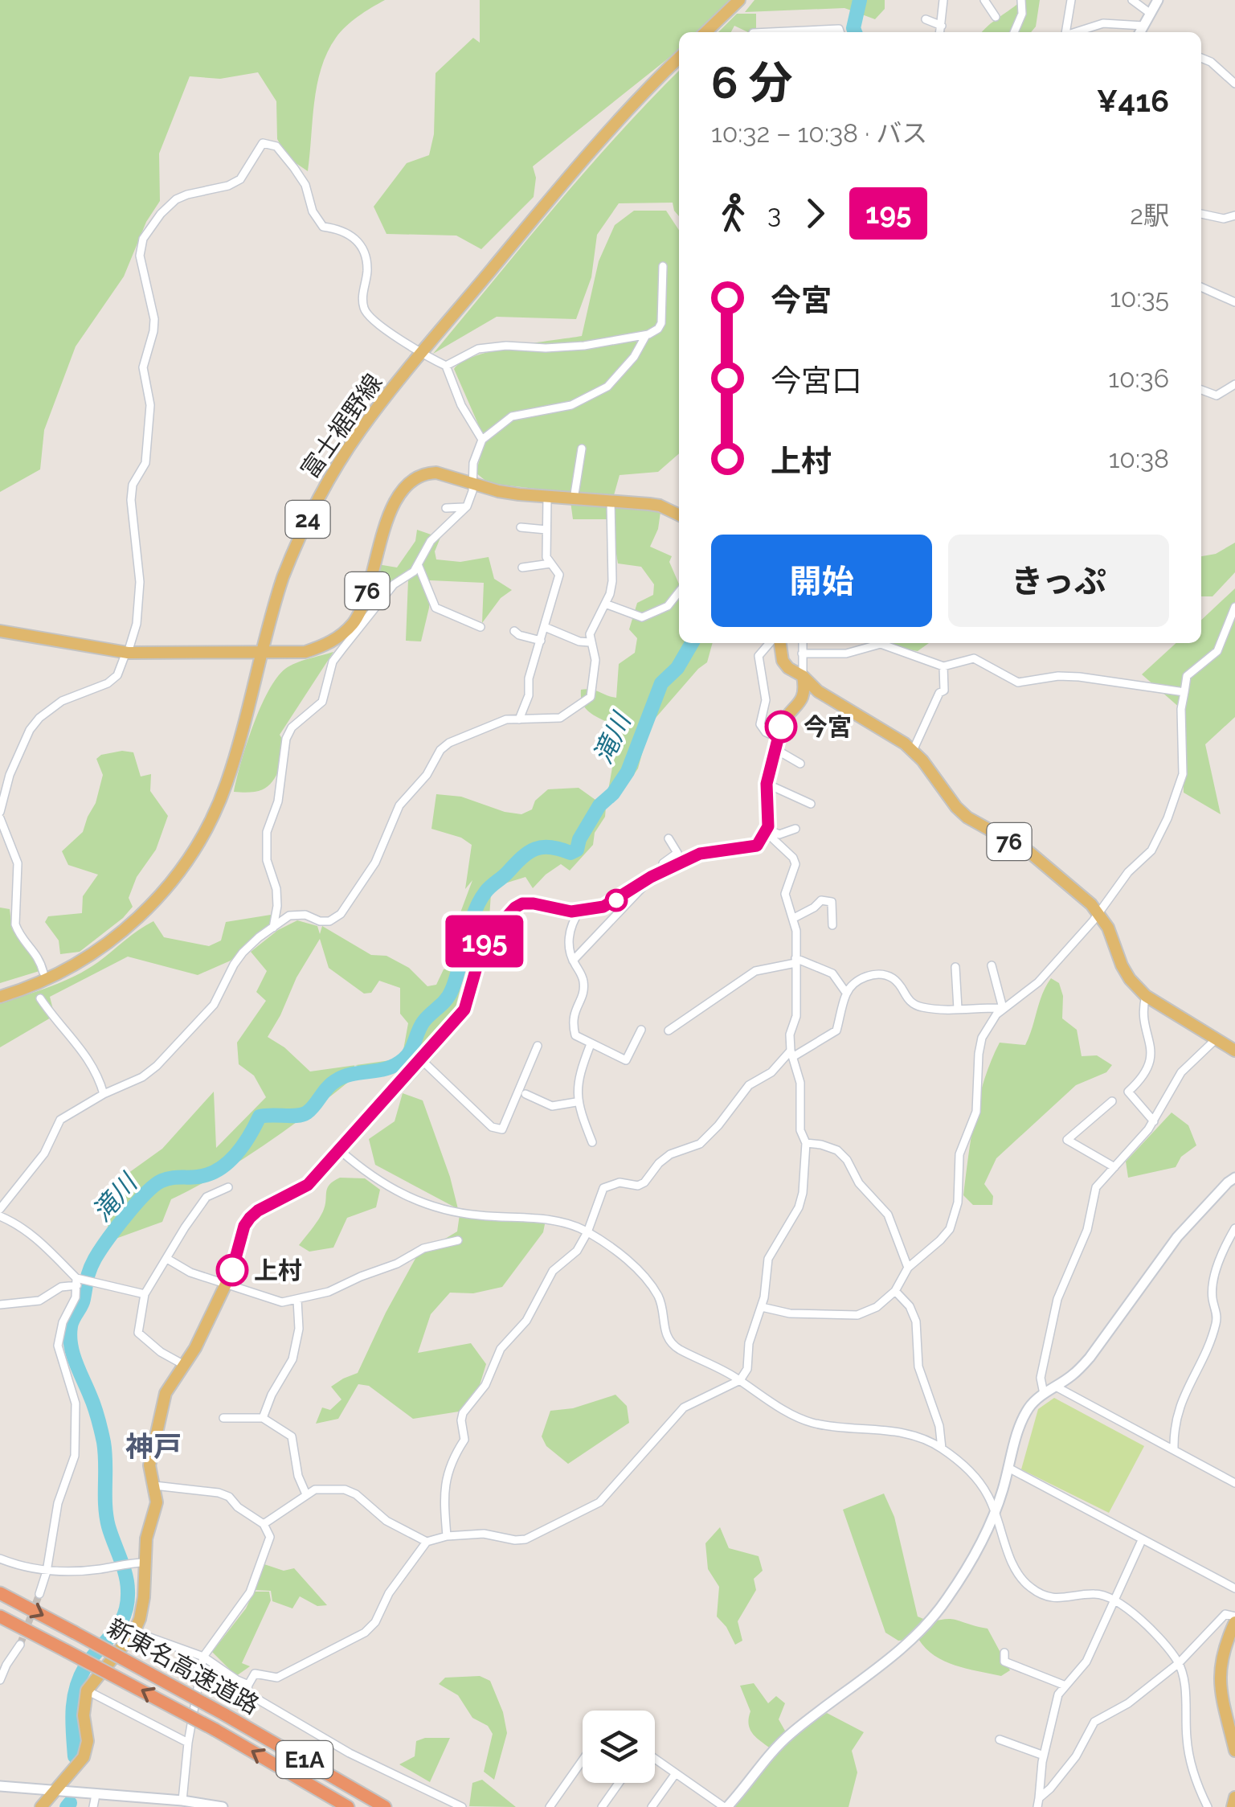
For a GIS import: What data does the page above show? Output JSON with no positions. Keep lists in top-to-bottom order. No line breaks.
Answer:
{"streets":{"highway":["新東名高速道路","E1A"],"main road":["富士裾野線","24","76"]},"crossings":[["富士裾野線","76"]],"districts":["神戸"],"water":["滝川"],"places":["今宮","上村"],"lines":["bus line 195"],"page":{"on_map":"195","heading":["6 分","10:32 – 10:38 · バス","¥416"],"legs":["3","195","2駅"],"list":[{"name":"今宮","value":"10:35"},{"name":"今宮口","value":"10:36"},{"name":"上村","value":"10:38"}],"buttons":["開始","きっぷ"]}}
